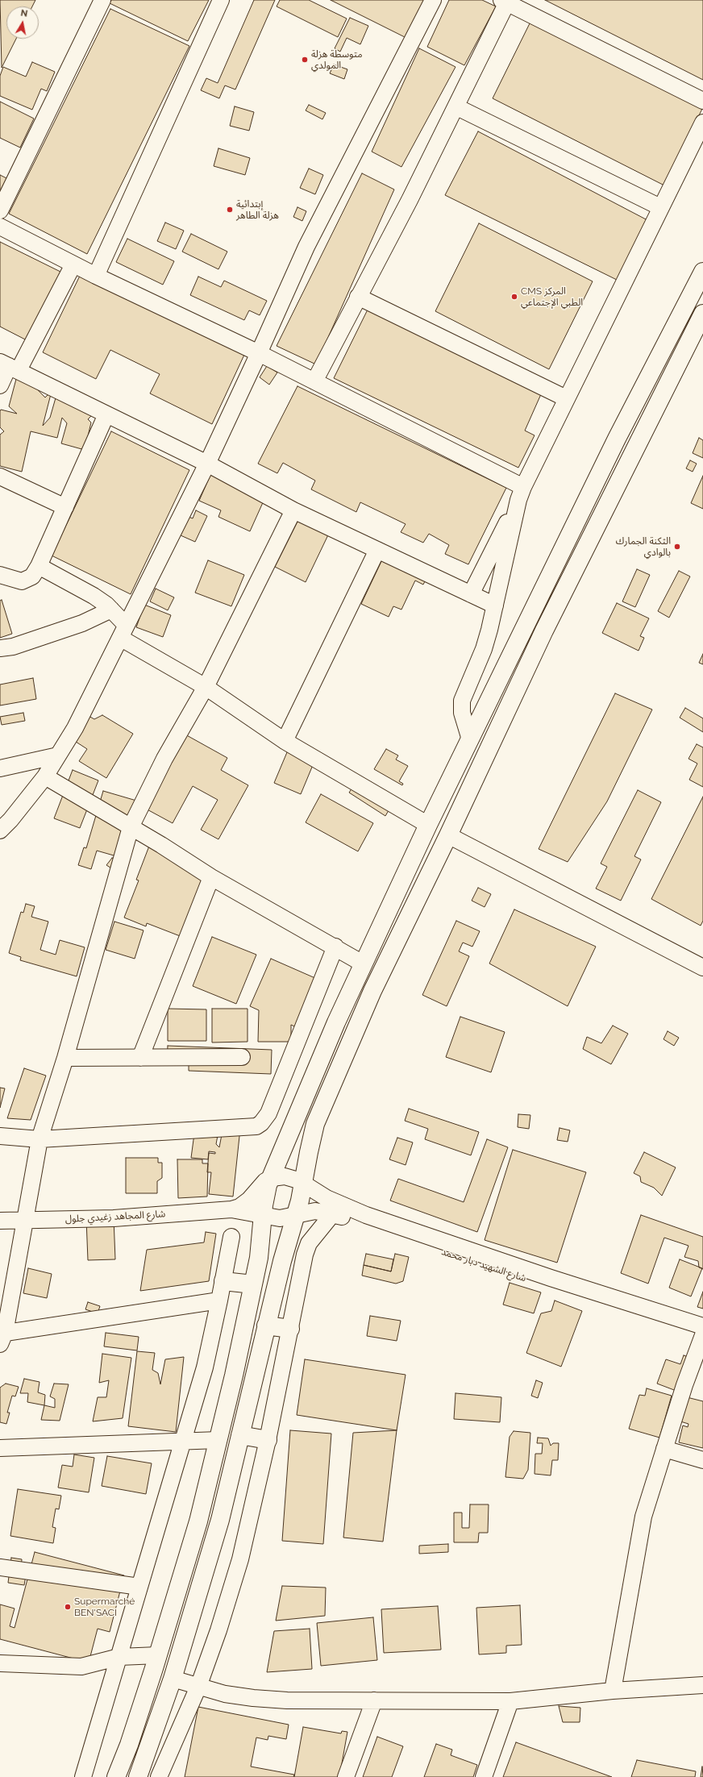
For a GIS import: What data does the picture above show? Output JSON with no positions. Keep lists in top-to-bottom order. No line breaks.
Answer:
{"streets":{"street":["شارع المجاهد زغيدي جلول","شارع الشهيد دبار محمد"]},"crossings":[["شارع المجاهد زغيدي جلول","شارع الشهيد دبار محمد"]],"places":["متوسطة هزلة المولدي","إبتدائية هزلة الطاهر","CMS المركز الطبي الإجتماعي","الثكنة الجمارك بالوادي","Supermarché BEN'SACI"],"north":"top"}
